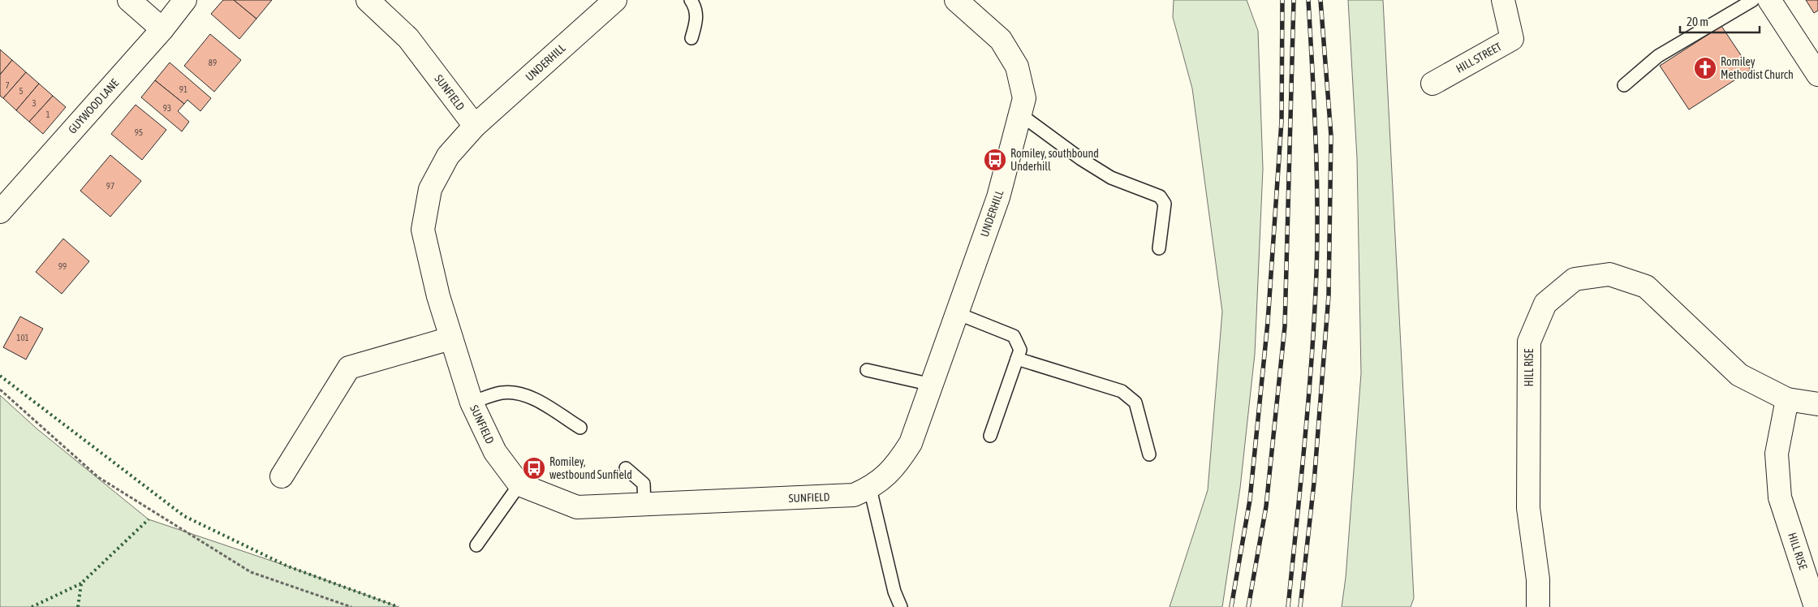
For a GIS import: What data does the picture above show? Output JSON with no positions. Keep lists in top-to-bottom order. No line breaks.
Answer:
{"streets":{"street":["HILL STREET","UNDERHILL","SUNFIELD","GUYWOOD LANE","HILL RISE"]},"crossings":[["UNDERHILL","SUNFIELD"]],"places":{"church":["Romiley Methodist Church"],"bus stop":["Romiley, southbound Underhill","Romiley, westbound Sunfield"]},"house_numbers":["89","7","91","5","3","93","1","95","97","99","101"],"scale_bar":"20 m"}
